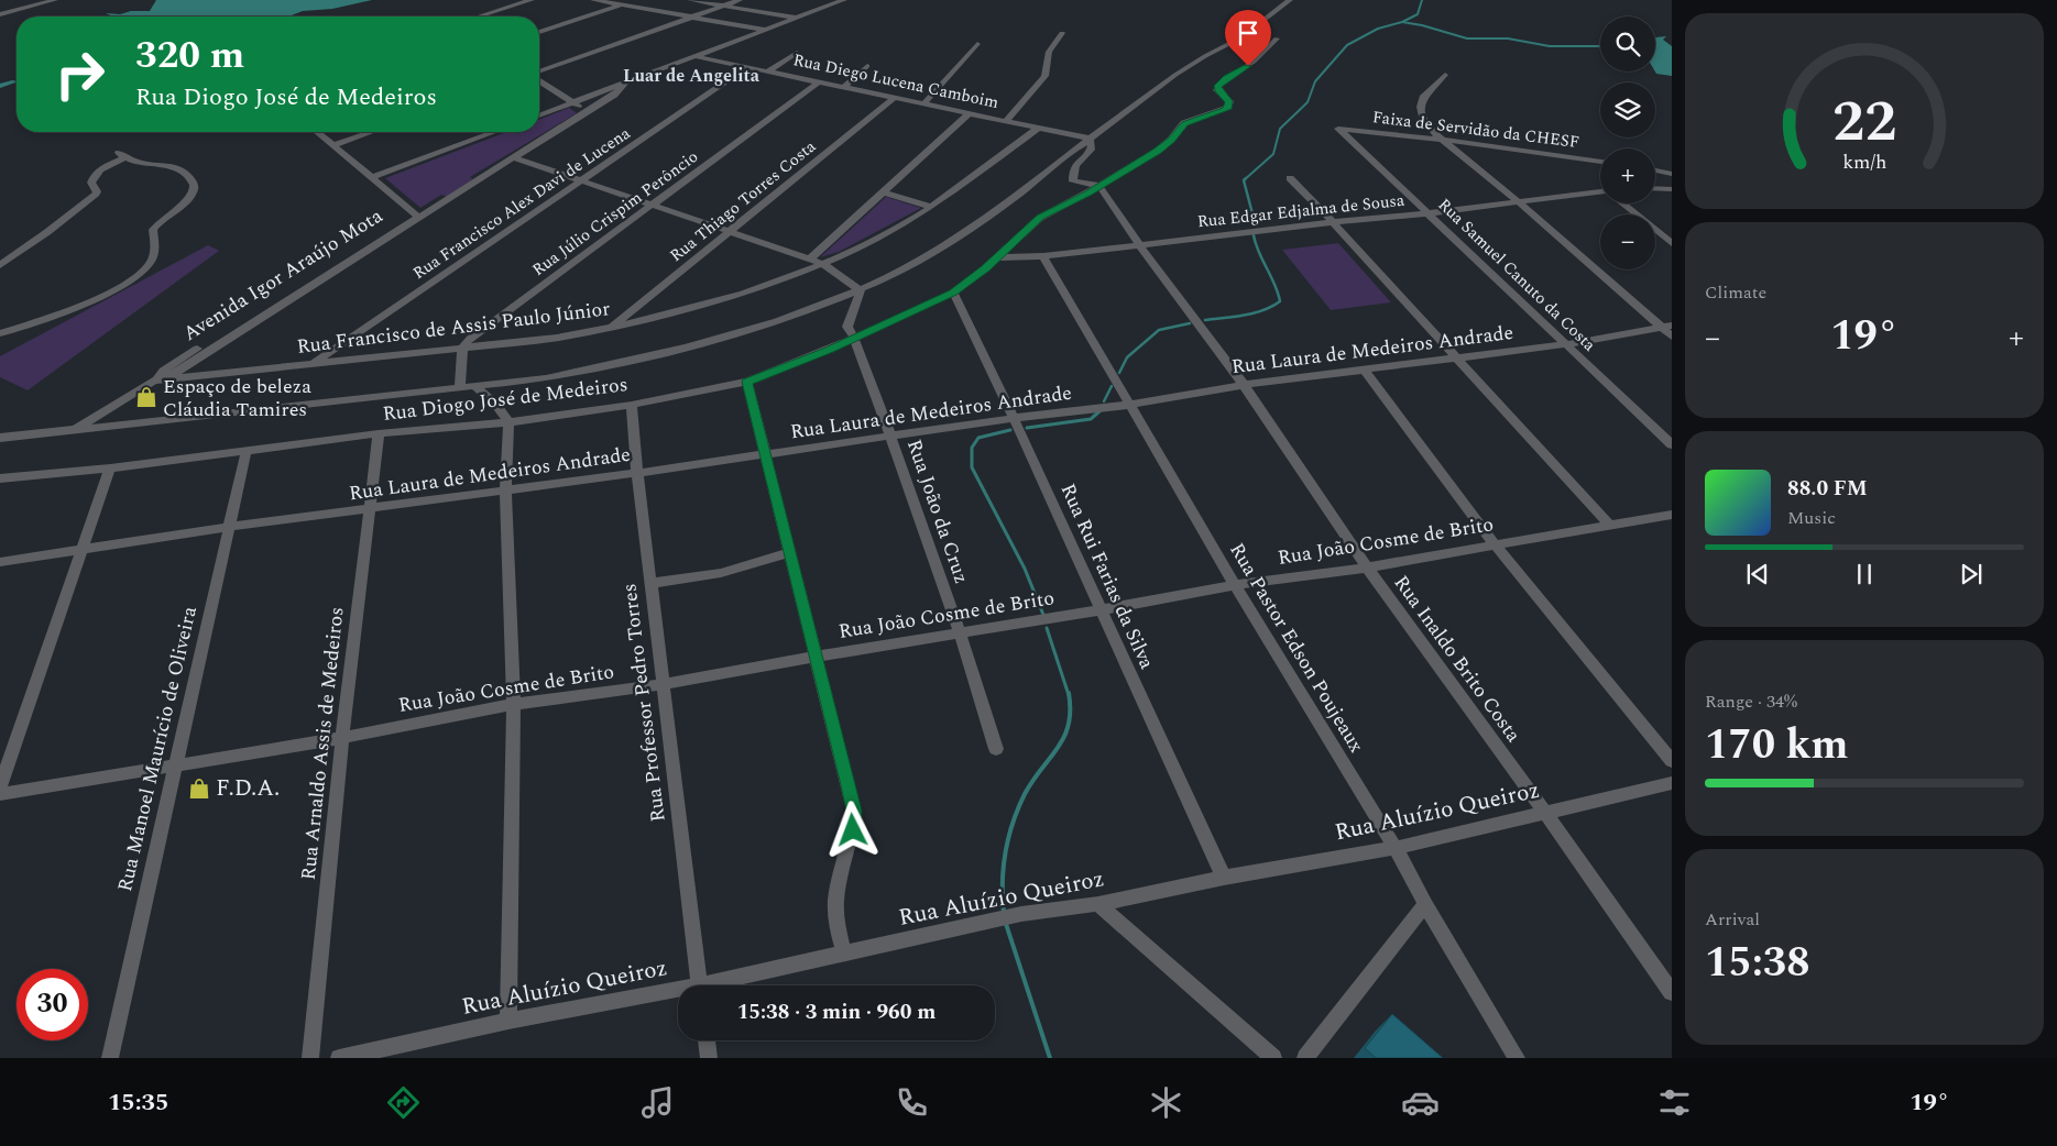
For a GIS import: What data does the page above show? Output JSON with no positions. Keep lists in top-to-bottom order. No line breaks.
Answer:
{"streets":{"street":["Rua Diego Lucena Camboim","Faixa de Servidão da CHESF","Rua Thiago Torres Costa","Rua Francisco Alex Davi de Lucena","Rua Edgar Edjalma de Sousa","Rua Júlio Crispim Perôncio","Avenida Igor Araújo Mota","Rua Samuel Canuto da Costa","Rua Francisco de Assis Paulo Júnior","Rua Laura de Medeiros Andrade","Rua Diogo José de Medeiros","Rua João da Cruz","Rua João Cosme de Brito","Rua Rui Farias da Silva","Rua Pastor Edson Poujeaux","Rua Inaldo Brito Costa","Rua Professor Pedro Torres","Rua Arnaldo Assis de Medeiros","Rua Manoel Maurício de Oliveira","Rua Aluízio Queiroz"]},"crossings":[["Rua Diego Lucena Camboim","Rua Thiago Torres Costa"],["Rua Diego Lucena Camboim","Rua Francisco Alex Davi de Lucena"],["Rua Diego Lucena Camboim","Rua Júlio Crispim Perôncio"],["Rua Diego Lucena Camboim","Rua Francisco de Assis Paulo Júnior"],["Faixa de Servidão da CHESF","Rua Samuel Canuto da Costa"],["Rua Thiago Torres Costa","Rua Francisco de Assis Paulo Júnior"],["Rua Francisco Alex Davi de Lucena","Rua Francisco de Assis Paulo Júnior"],["Rua Edgar Edjalma de Sousa","Rua Samuel Canuto da Costa"],["Rua Edgar Edjalma de Sousa","Rua Diogo José de Medeiros"],["Rua Edgar Edjalma de Sousa","Rua Pastor Edson Poujeaux"],["Rua Edgar Edjalma de Sousa","Rua Inaldo Brito Costa"],["Rua Júlio Crispim Perôncio","Rua Francisco de Assis Paulo Júnior"],["Avenida Igor Araújo Mota","Rua Francisco de Assis Paulo Júnior"],["Rua Samuel Canuto da Costa","Rua Laura de Medeiros Andrade"],["Rua Laura de Medeiros Andrade","Rua João da Cruz"],["Rua Laura de Medeiros Andrade","Rua Rui Farias da Silva"],["Rua Laura de Medeiros Andrade","Rua Pastor Edson Poujeaux"],["Rua Laura de Medeiros Andrade","Rua Inaldo Brito Costa"],["Rua Laura de Medeiros Andrade","Rua Professor Pedro Torres"],["Rua Laura de Medeiros Andrade","Rua Arnaldo Assis de Medeiros"],["Rua Laura de Medeiros Andrade","Rua Manoel Maurício de Oliveira"],["Rua Diogo José de Medeiros","Rua João da Cruz"],["Rua Diogo José de Medeiros","Rua Rui Farias da Silva"],["Rua Diogo José de Medeiros","Rua Inaldo Brito Costa"],["Rua Diogo José de Medeiros","Rua Professor Pedro Torres"],["Rua Diogo José de Medeiros","Rua Arnaldo Assis de Medeiros"],["Rua Diogo José de Medeiros","Rua Manoel Maurício de Oliveira"],["Rua João da Cruz","Rua João Cosme de Brito"],["Rua João Cosme de Brito","Rua Rui Farias da Silva"],["Rua João Cosme de Brito","Rua Pastor Edson Poujeaux"],["Rua João Cosme de Brito","Rua Inaldo Brito Costa"],["Rua João Cosme de Brito","Rua Professor Pedro Torres"],["Rua João Cosme de Brito","Rua Arnaldo Assis de Medeiros"],["Rua João Cosme de Brito","Rua Manoel Maurício de Oliveira"],["Rua Rui Farias da Silva","Rua Aluízio Queiroz"],["Rua Pastor Edson Poujeaux","Rua Aluízio Queiroz"],["Rua Inaldo Brito Costa","Rua Aluízio Queiroz"]],"districts":["Luar de Angelita"],"places":{"shop":["Espaço de beleza Cláudia Tamires","F.D.A."]},"page":{"map_buttons":["+","−"],"turn":["320 m","Rua Diogo José de Medeiros"],"tile":["Climate",["Range · 34%","170 km"],["Arrival","15:38"]],"heat":["−","19°","+"],"song":["88.0 FM","Music"],"limit":"30","trip":"15:38 · 3 min · 960 m","tabs":["15:35","19°"],"gauge":["22","km/h"]}}
